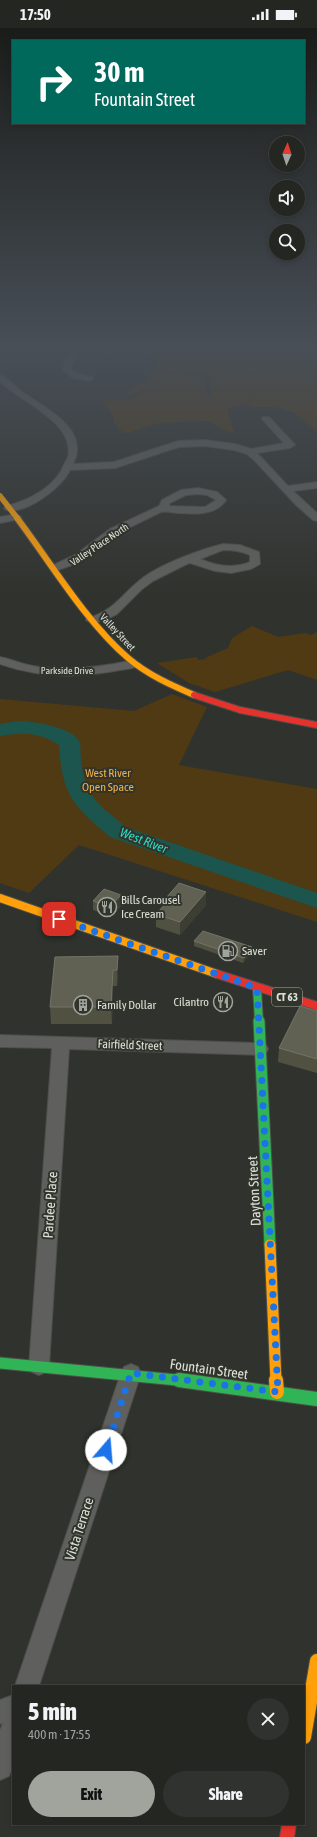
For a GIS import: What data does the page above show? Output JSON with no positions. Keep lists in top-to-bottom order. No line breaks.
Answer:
{"streets":{"main road":["Valley Street","CT 63","Dayton Street","Fountain Street"],"street":["Valley Place North","Parkside Drive","Fairfield Street","Pardee Place","Vista Terrace"]},"crossings":[["Valley Place North","Valley Street"],["Valley Street","Parkside Drive"],["CT 63","Dayton Street"],["Fairfield Street","Dayton Street"],["Fairfield Street","Pardee Place"],["Dayton Street","Fountain Street"],["Pardee Place","Fountain Street"],["Fountain Street","Vista Terrace"]],"water":["West River"],"parks":["West River Open Space"],"places":{"restaurant":["Bills Carousel Ice Cream","Cilantro"],"fuel station":["Saver"],"building":["Family Dollar"]},"north":"top","page":{"status":"17:50","turn":["30 m","Fountain Street"],"heading":["5 min","400 m · 17:55"],"buttons":["Exit","Share"]}}
